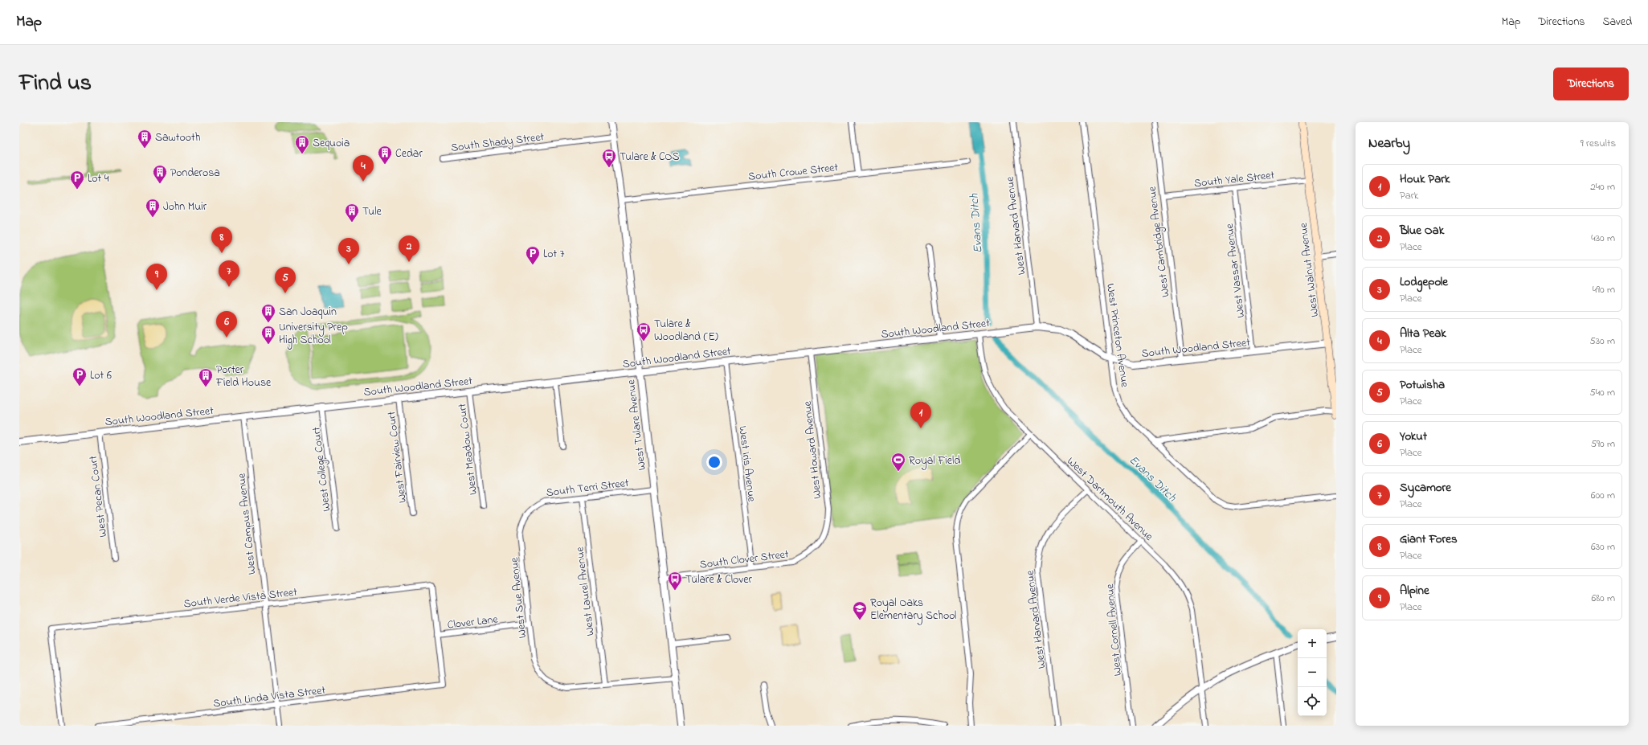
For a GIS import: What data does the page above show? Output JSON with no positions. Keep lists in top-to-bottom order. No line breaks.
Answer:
{"streets":{"main road":["West Walnut Avenue"],"street":["South Shady Street","South Crowe Street","South Yale Street","West Harvard Avenue","West Cambridge Avenue","West Vassar Avenue","South Woodland Street","West Princeton Avenue","West Tulare Avenue","West Meadow Court","West Howard Avenue","West Fairview Court","West Iris Avenue","West College Court","South Terri Street","West Pecan Court","West Dartmouth Avenue","West Campus Avenue","South Clover Street","West Laurel Avenue","South Verde Vista Street","West Sue Avenue","Clover Lane","West Cornell Avenue","South Linda Vista Street"]},"crossings":[["South Shady Street","West Tulare Avenue"],["South Crowe Street","West Tulare Avenue"],["South Yale Street","West Cambridge Avenue"],["South Yale Street","West Walnut Avenue"],["South Yale Street","West Vassar Avenue"],["West Harvard Avenue","South Woodland Street"],["West Harvard Avenue","West Dartmouth Avenue"],["West Cambridge Avenue","South Woodland Street"],["West Walnut Avenue","South Woodland Street"],["West Vassar Avenue","South Woodland Street"],["South Woodland Street","West Princeton Avenue"],["South Woodland Street","West Tulare Avenue"],["South Woodland Street","West Meadow Court"],["South Woodland Street","West Howard Avenue"],["South Woodland Street","West Fairview Court"],["South Woodland Street","West Iris Avenue"],["South Woodland Street","West College Court"],["South Woodland Street","West Pecan Court"],["South Woodland Street","West Dartmouth Avenue"],["South Woodland Street","West Campus Avenue"],["West Tulare Avenue","South Terri Street"],["West Tulare Avenue","South Clover Street"],["West Howard Avenue","South Clover Street"],["West Iris Avenue","South Clover Street"],["South Terri Street","West Laurel Avenue"],["South Terri Street","West Sue Avenue"],["West Dartmouth Avenue","West Cornell Avenue"],["West Campus Avenue","South Verde Vista Street"],["West Campus Avenue","South Linda Vista Street"],["West Laurel Avenue","West Sue Avenue"],["South Verde Vista Street","Clover Lane"],["South Verde Vista Street","South Linda Vista Street"],["West Sue Avenue","Clover Lane"],["Clover Lane","South Linda Vista Street"]],"water":["Evans Ditch"],"places":{"building":["Sawtooth","Sequoia","Cedar","Ponderosa","John Muir","Tule","San Joaquin","University Prep High School","Porter Field House"],"bus stop":["Tulare & COS","Tulare & Woodland (E)","Tulare & Clover"],"parking":["Lot 4","Lot 7","Lot 6"],"sports":["Royal Field"],"school or university":["Royal Oaks Elementary School"]},"page":{"header":"Map","nav":["Map","Directions","Saved"],"title":"Find us","buttons":"Directions","heading":["Nearby","9 results"],"pins":["4","8","2","3","7","9","5","6","1"],"list":[{"mark":"1","name":"Houk Park","note":"Park","value":"240 m"},{"mark":"2","name":"Blue Oak","note":"Place","value":"430 m"},{"mark":"3","name":"Lodgepole","note":"Place","value":"490 m"},{"mark":"4","name":"Alta Peak","note":"Place","value":"530 m"},{"mark":"5","name":"Potwisha","note":"Place","value":"540 m"},{"mark":"6","name":"Yokut","note":"Place","value":"590 m"},{"mark":"7","name":"Sycamore","note":"Place","value":"600 m"},{"mark":"8","name":"Giant Fores","note":"Place","value":"630 m"},{"mark":"9","name":"Alpine","note":"Place","value":"680 m"}],"map_buttons":["+","−"]}}
